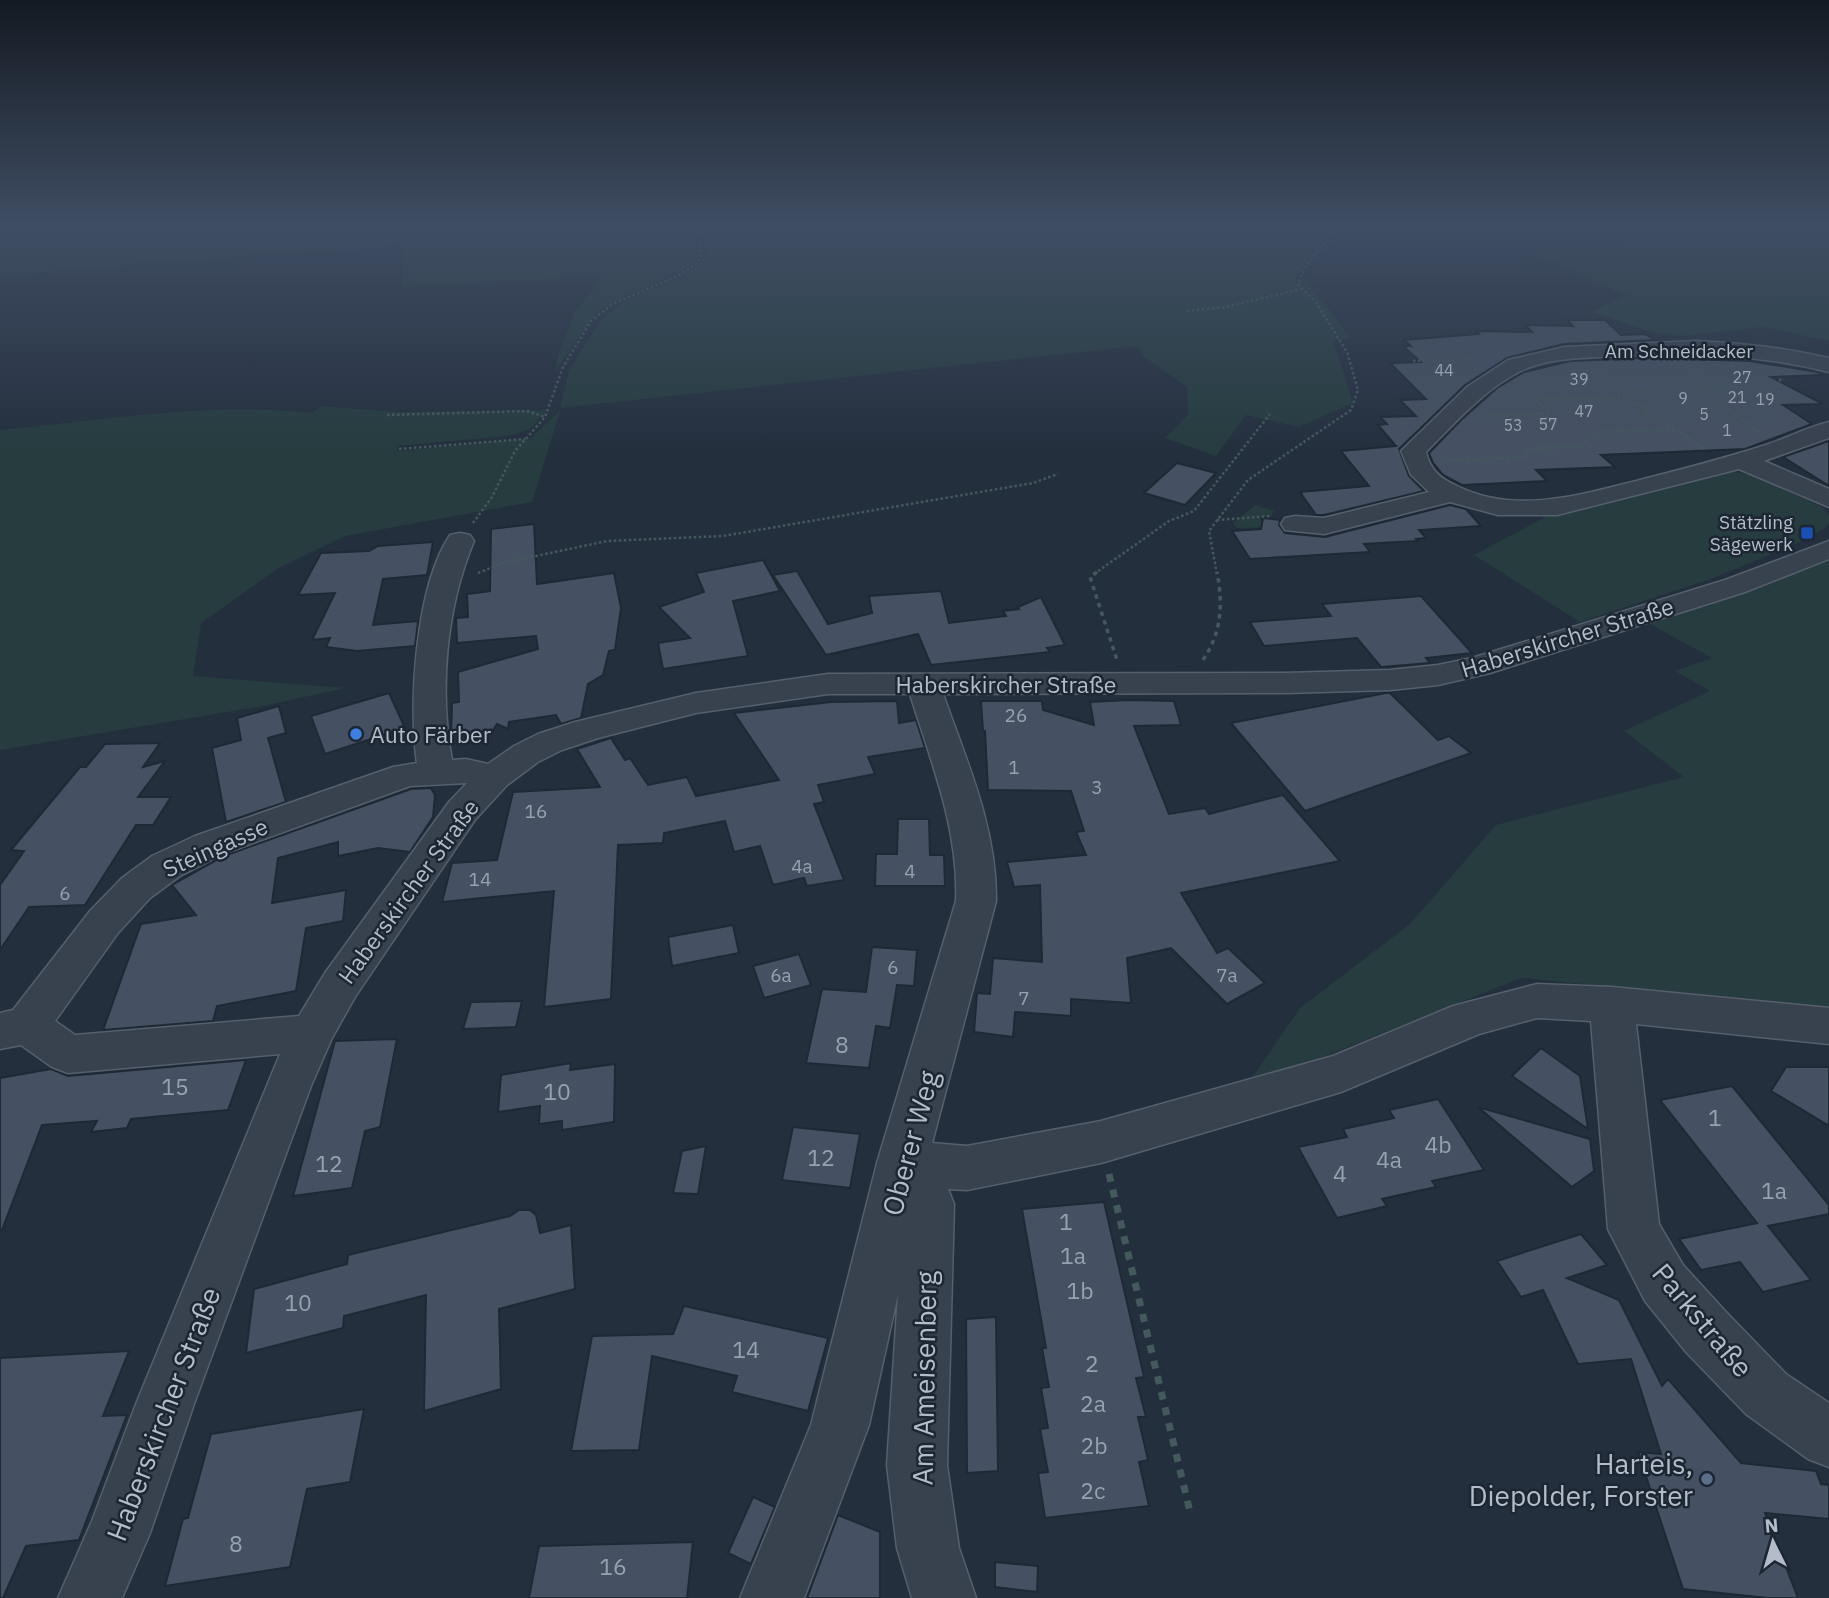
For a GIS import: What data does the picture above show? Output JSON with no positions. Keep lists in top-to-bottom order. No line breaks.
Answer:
{"streets":{"street":["Am Schneidacker","Haberskircher Straße","Steingasse","Oberer Weg","Parkstraße","Am Ameisenberg"]},"crossings":[["Haberskircher Straße","Steingasse"],["Haberskircher Straße","Oberer Weg"],["Oberer Weg","Am Ameisenberg"]],"places":{"transit":["Stätzling Sägewerk"],"other":["Auto Färber","Harteis, Diepolder, Forster"]},"house_numbers":["44","27","39","21","9","19","47","5","57","53","1","26","1","3","16","4a","4","14","6","6","6a","7a","7","8","15","10","1","4b","12","4a","12","4","1a","1","1a","1b","10","14","2","2a","2b","2c","8","16"],"north":"top"}
